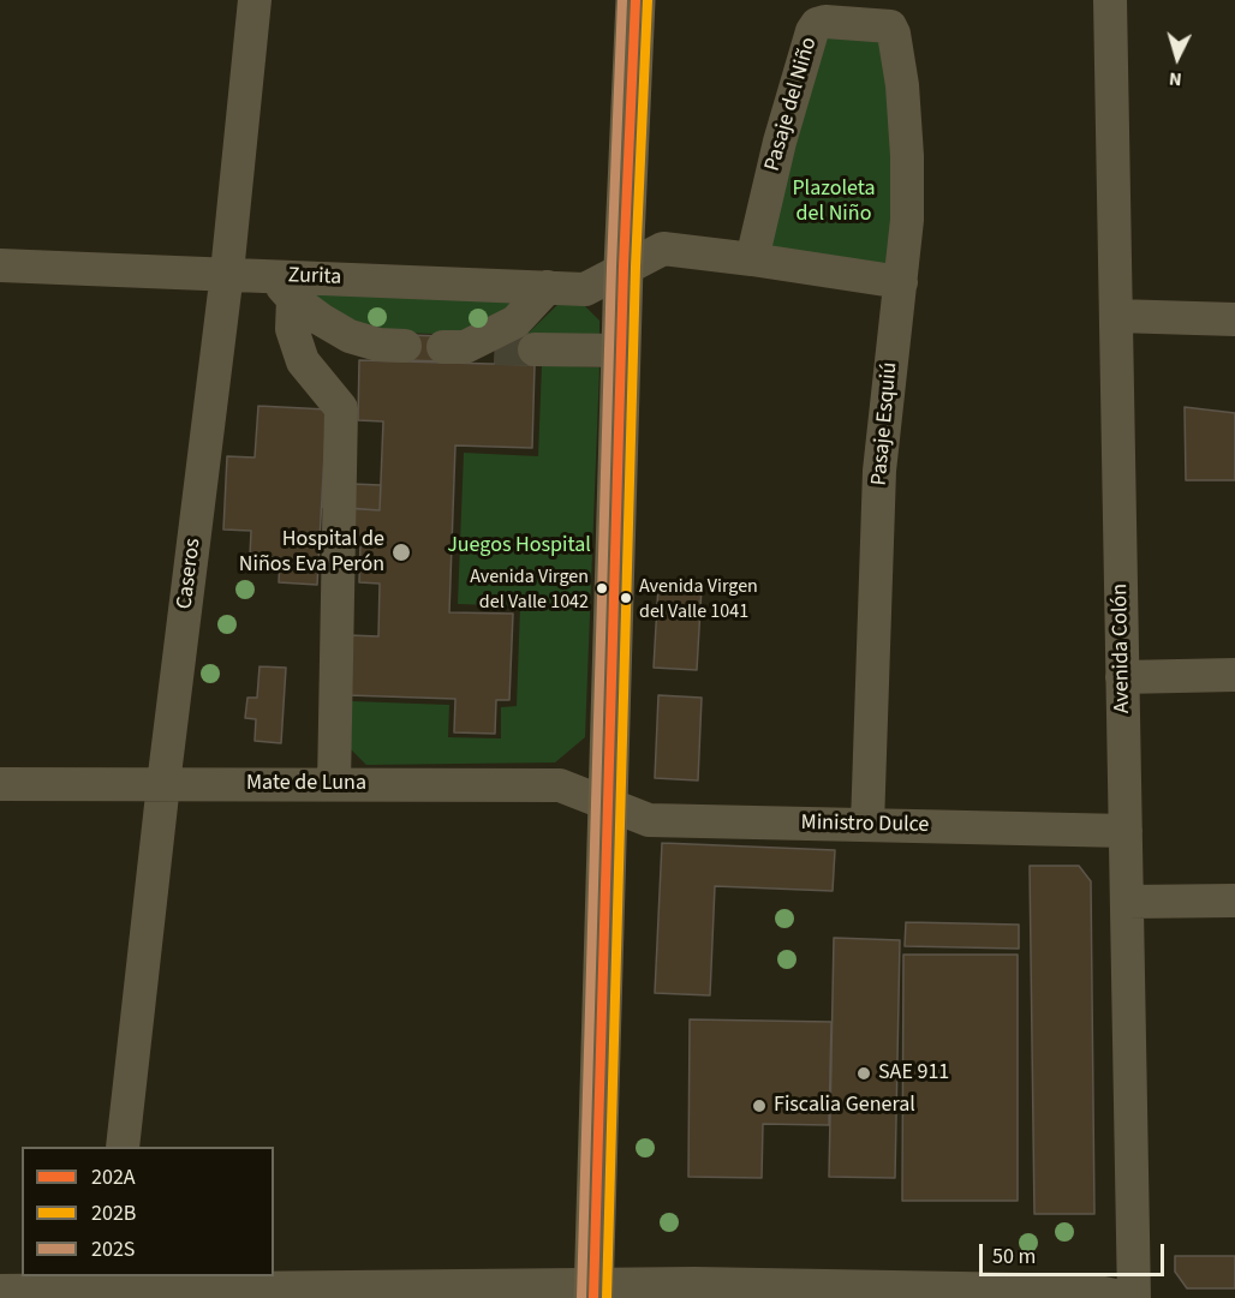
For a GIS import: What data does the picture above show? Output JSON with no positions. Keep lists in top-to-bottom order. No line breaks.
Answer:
{"streets":{"street":["Pasaje del Niño","Zurita","Pasaje Esquiú","Caseros","Avenida Colón","Mate de Luna","Ministro Dulce"]},"crossings":[["Pasaje del Niño","Zurita"],["Pasaje del Niño","Pasaje Esquiú"],["Zurita","Pasaje Esquiú"],["Zurita","Caseros"],["Pasaje Esquiú","Ministro Dulce"],["Caseros","Mate de Luna"],["Avenida Colón","Ministro Dulce"],["Mate de Luna","Ministro Dulce"]],"parks":["Plazoleta del Niño","Juegos Hospital"],"places":["Hospital de Niños Eva Perón","Avenida Virgen del Valle 1042","Avenida Virgen del Valle 1041","SAE 911","Fiscalia General"],"lines":["transit line 202A","transit line 202B","transit line 202S"],"legend":["202A","202B","202S"],"scale_bar":"50 m","north":"bottom"}
